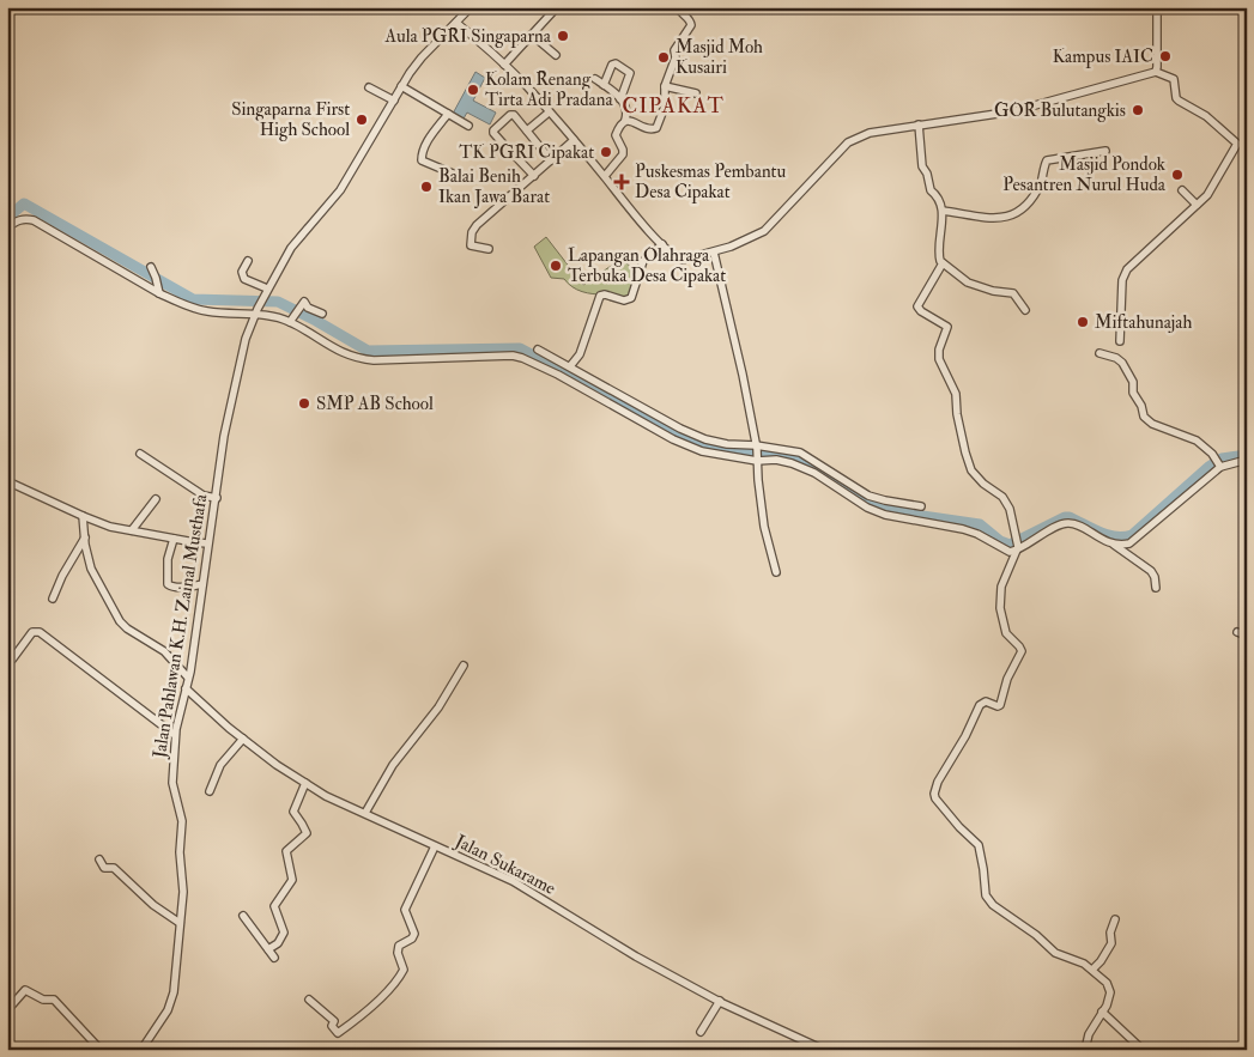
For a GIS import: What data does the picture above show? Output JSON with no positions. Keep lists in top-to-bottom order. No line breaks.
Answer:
{"streets":{"street":["Jalan Pahlawan K.H. Zainal Musthafa","Jalan Sukarame"]},"crossings":[["Jalan Pahlawan K.H. Zainal Musthafa","Jalan Sukarame"]],"districts":["CIPAKAT"],"places":{"other":["Aula PGRI Singaparna","Kampus IAIC","Masjid Moh Kusairi","Kolam Renang Tirta Adi Pradana","GOR Bulutangkis","Singaparna First High School","TK PGRI Cipakat","Masjid Pondok Pesantren Nurul Huda","Balai Benih Ikan Jawa Barat","Lapangan Olahraga Terbuka Desa Cipakat","Miftahunajah","SMP AB School"],"health":["Puskesmas Pembantu Desa Cipakat"]}}
